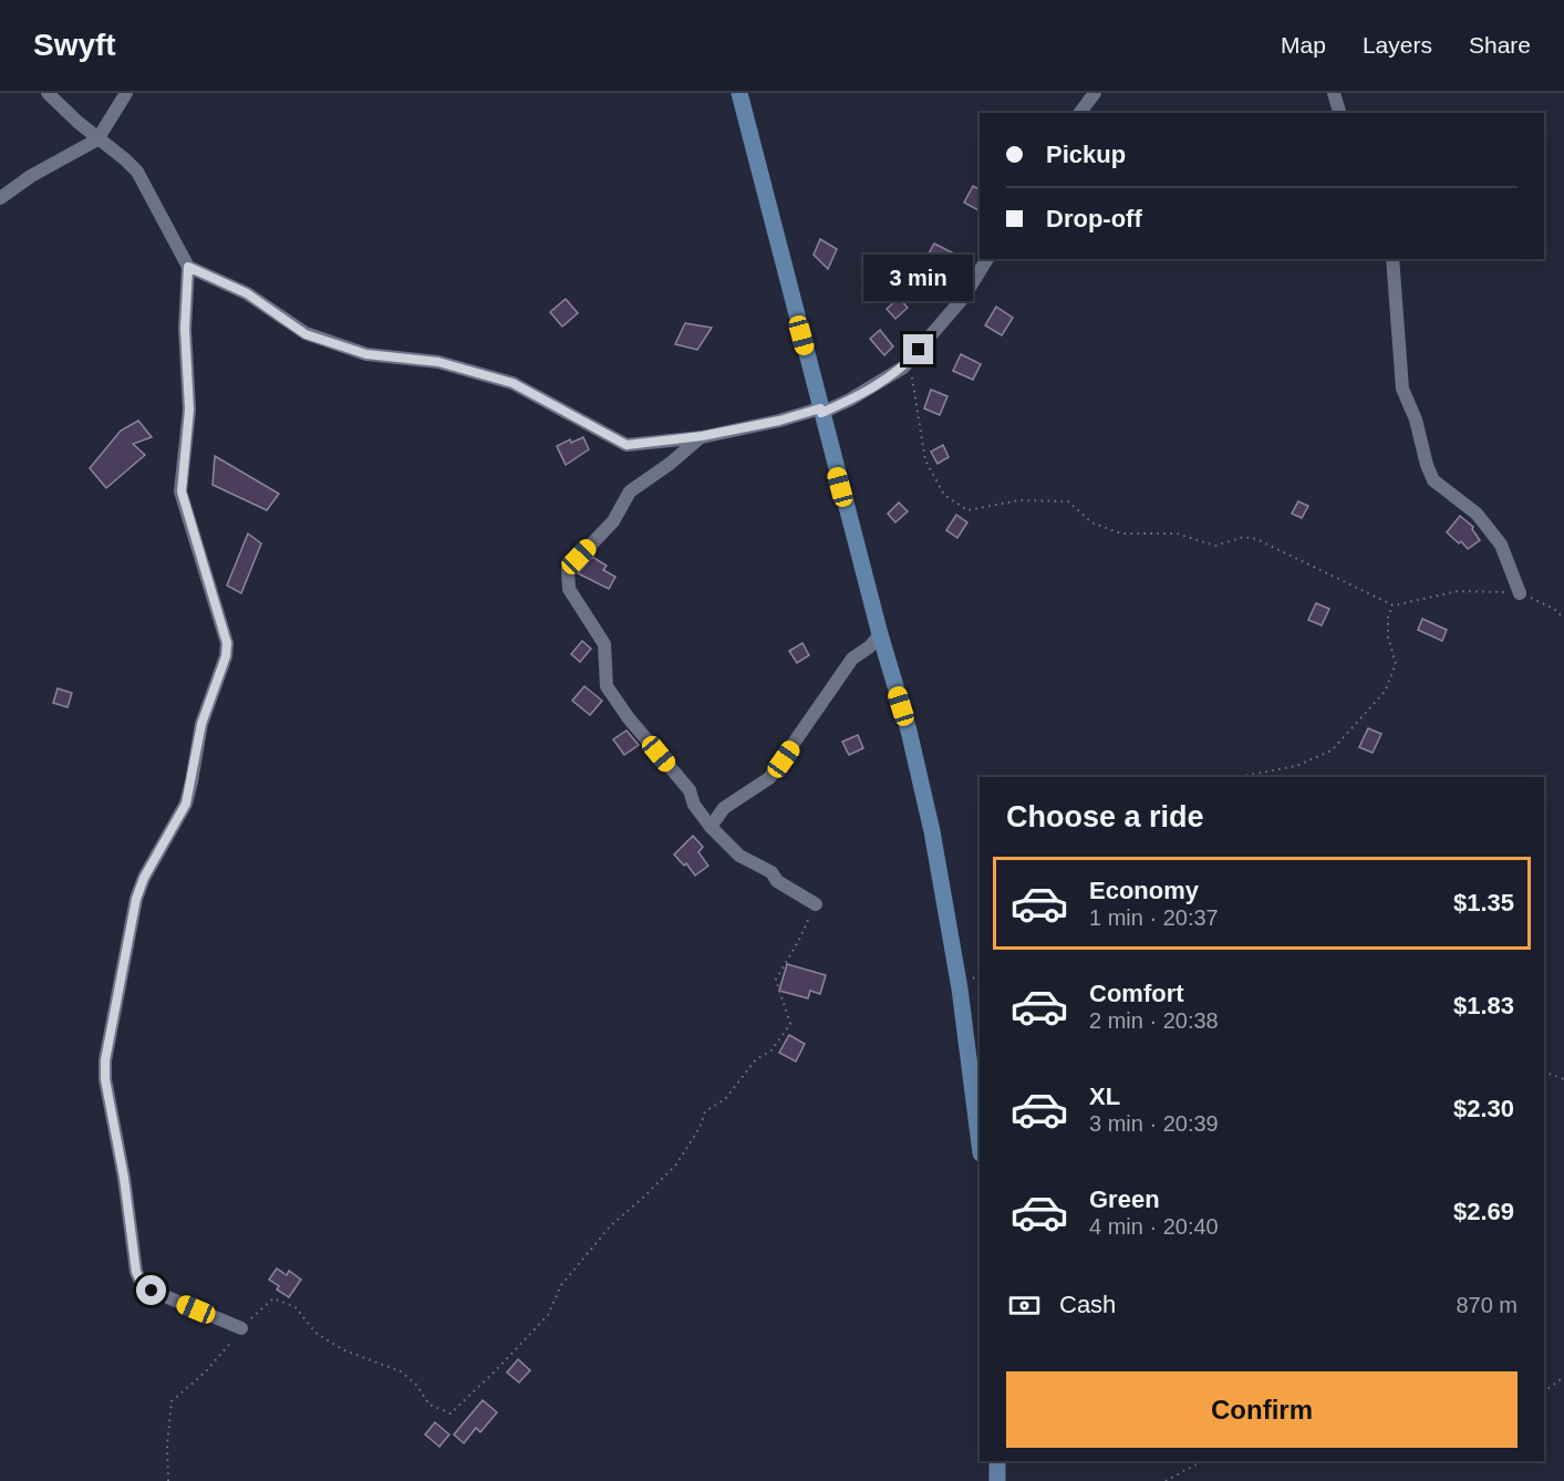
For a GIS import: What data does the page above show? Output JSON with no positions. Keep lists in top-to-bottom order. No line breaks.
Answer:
{"page":{"header":"Swyft","nav":["Map","Layers","Share"],"banner":["Pickup","Drop-off"],"bubble":"3 min","heading":"Choose a ride","list":[{"name":"Economy","note":"1 min · 20:37","value":"$1.35"},{"name":"Comfort","note":"2 min · 20:38","value":"$1.83"},{"name":"XL","note":"3 min · 20:39","value":"$2.30"},{"name":"Green","note":"4 min · 20:40","value":"$2.69"}],"pay":["Cash","870 m"],"buttons":"Confirm"}}
